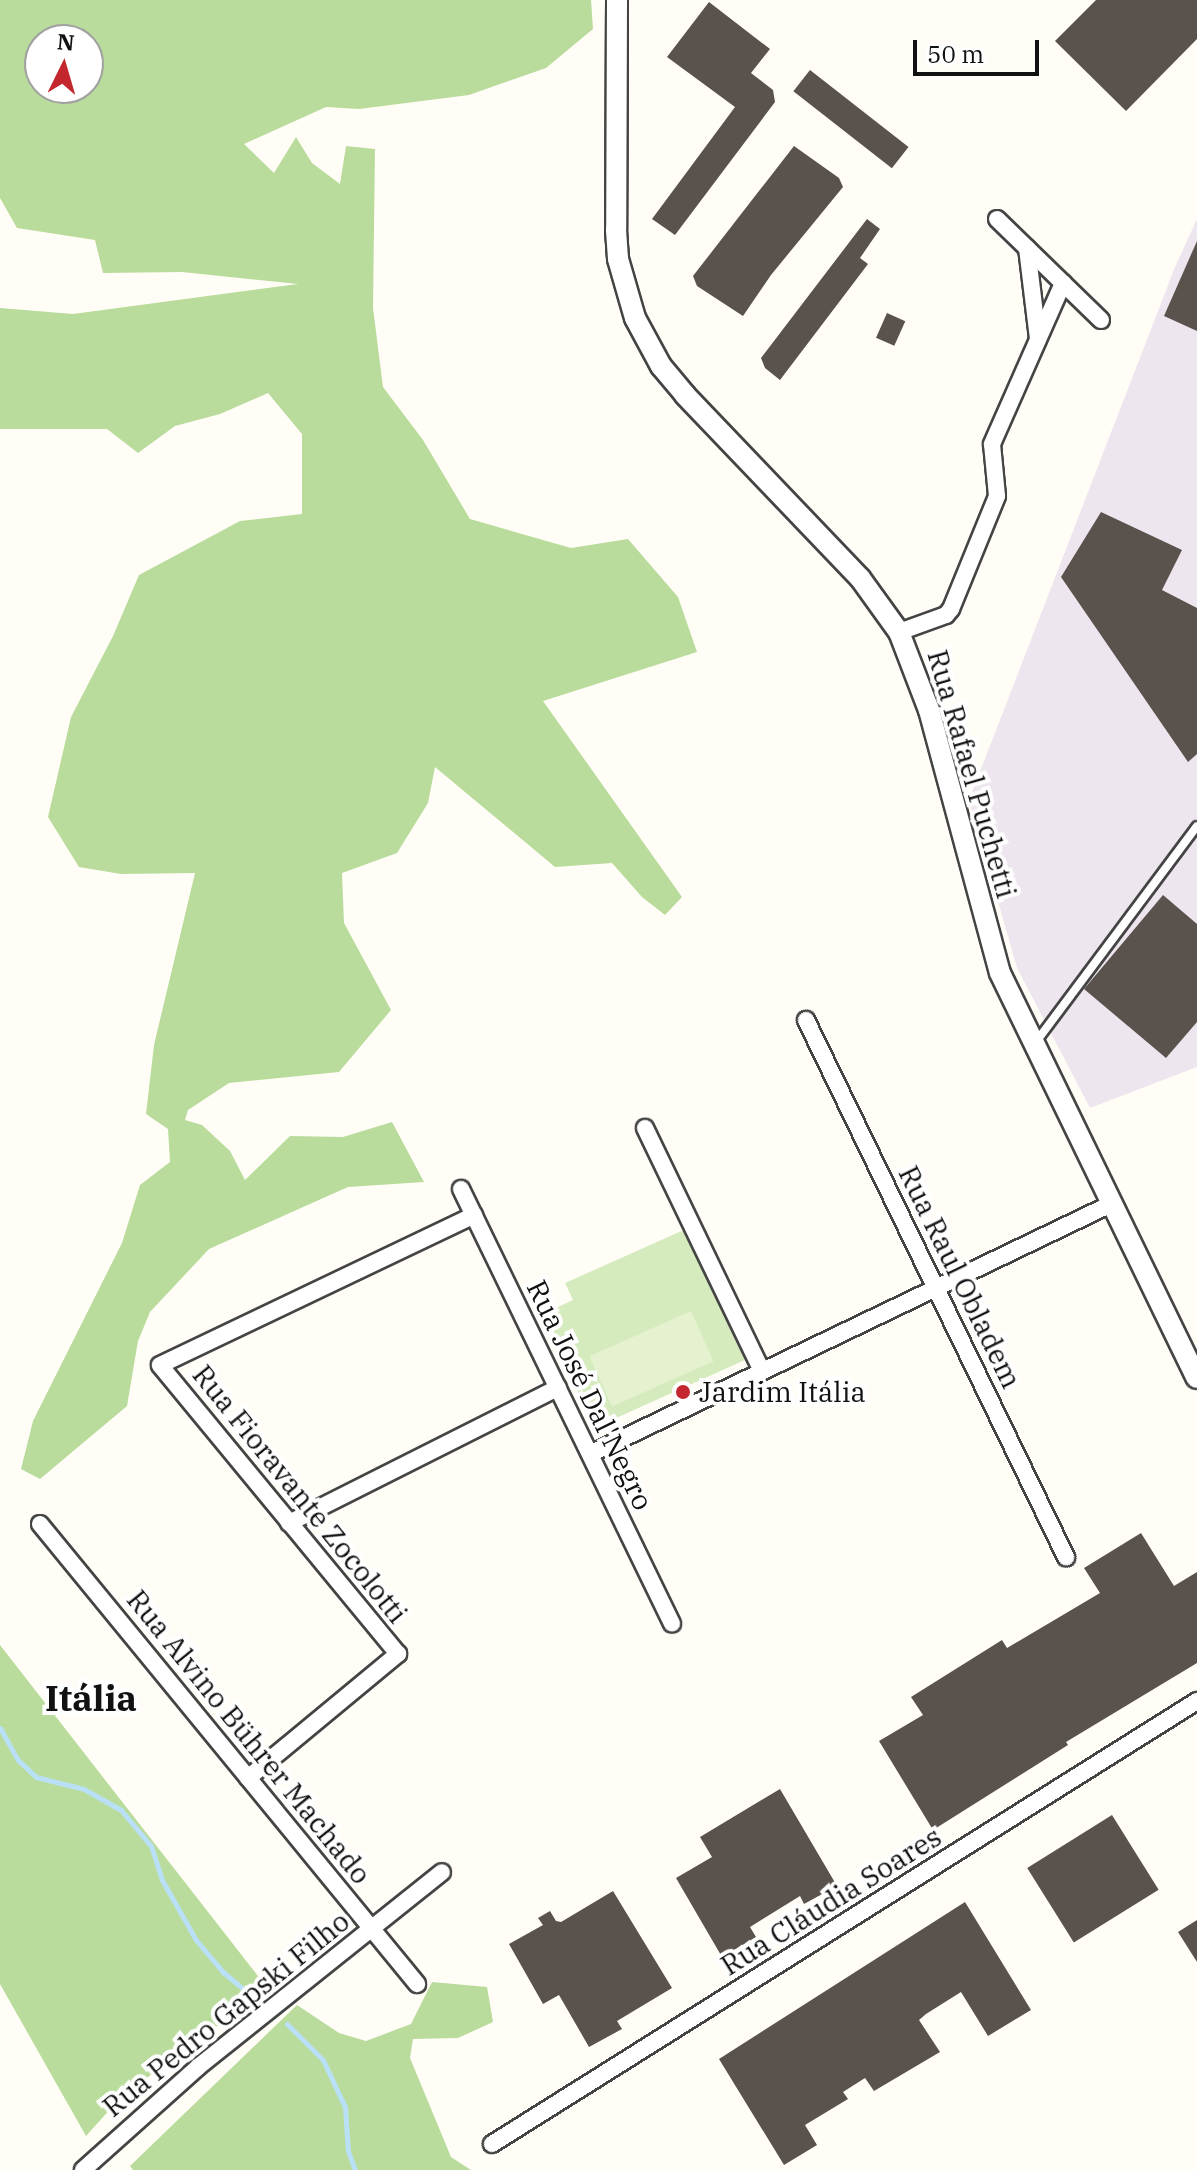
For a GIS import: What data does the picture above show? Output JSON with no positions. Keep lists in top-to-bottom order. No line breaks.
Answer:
{"streets":{"street":["Rua Rafael Puchetti","Rua Raul Obladem","Rua José Dal'Negro","Rua Fioravante Zocolotti","Rua Alvino Bührer Machado","Rua Cláudia Soares","Rua Pedro Gapski Filho"]},"crossings":[["Rua José Dal'Negro","Rua Fioravante Zocolotti"],["Rua Fioravante Zocolotti","Rua Alvino Bührer Machado"],["Rua Alvino Bührer Machado","Rua Pedro Gapski Filho"]],"districts":["Itália"],"places":["Jardim Itália"],"scale_bar":"50 m","north":"top"}
